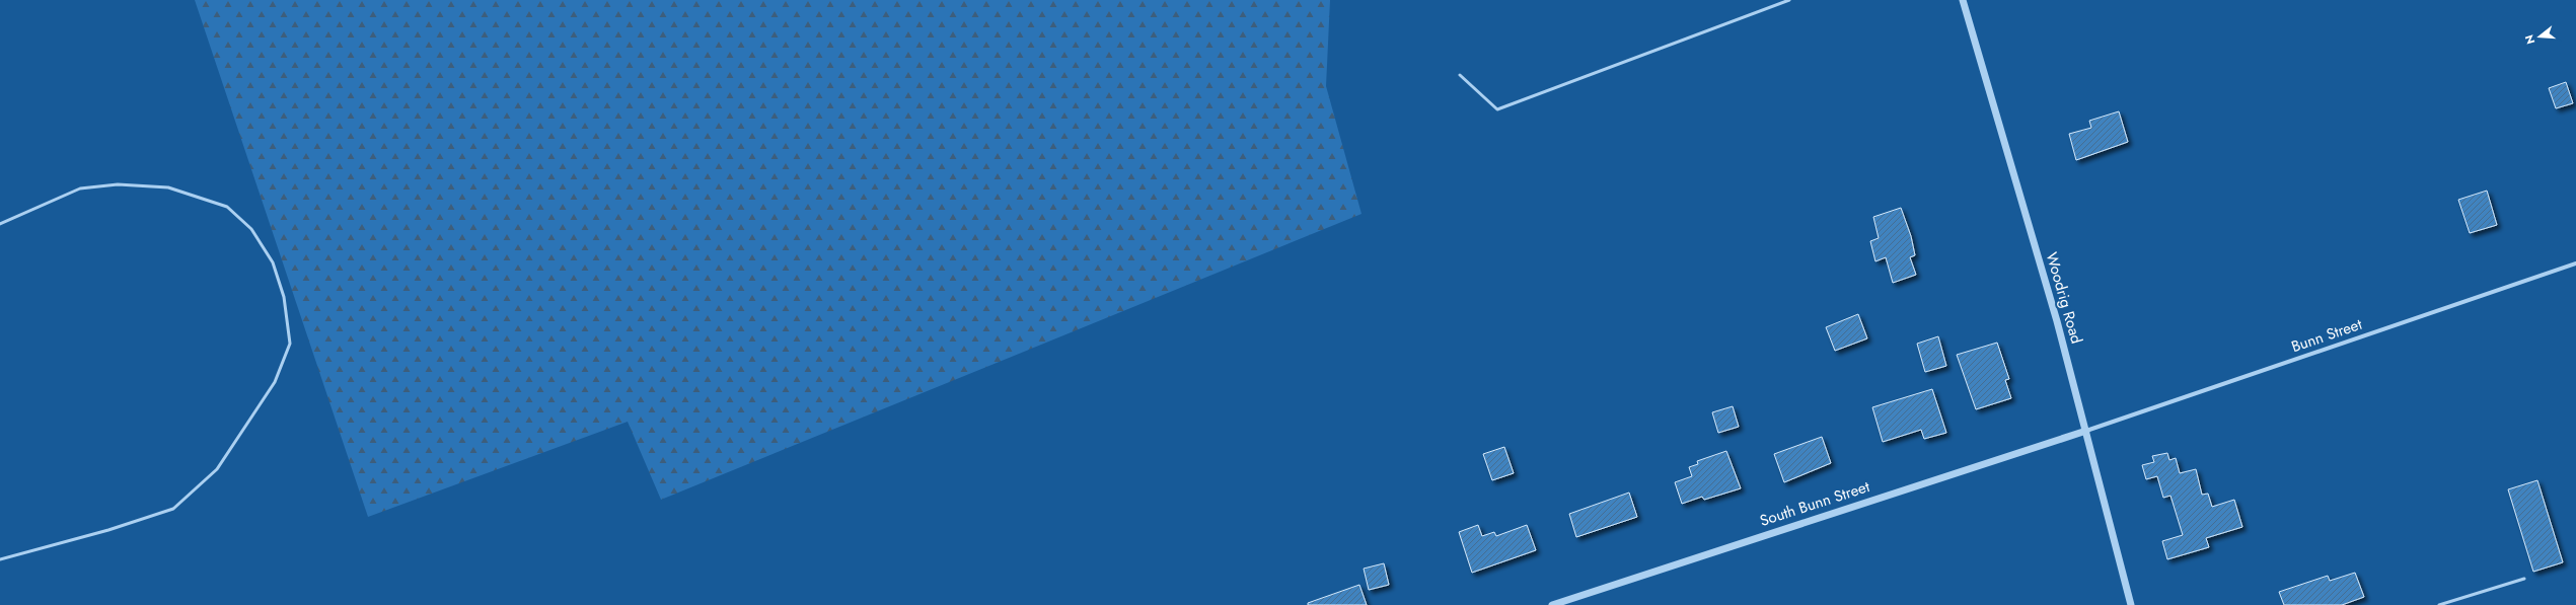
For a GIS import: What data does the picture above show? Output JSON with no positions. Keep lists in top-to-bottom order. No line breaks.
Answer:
{"streets":{"street":["Woodrig Road","Bunn Street","South Bunn Street"]},"crossings":[["Woodrig Road","Bunn Street"],["Woodrig Road","South Bunn Street"],["Bunn Street","South Bunn Street"]],"north":"left"}
